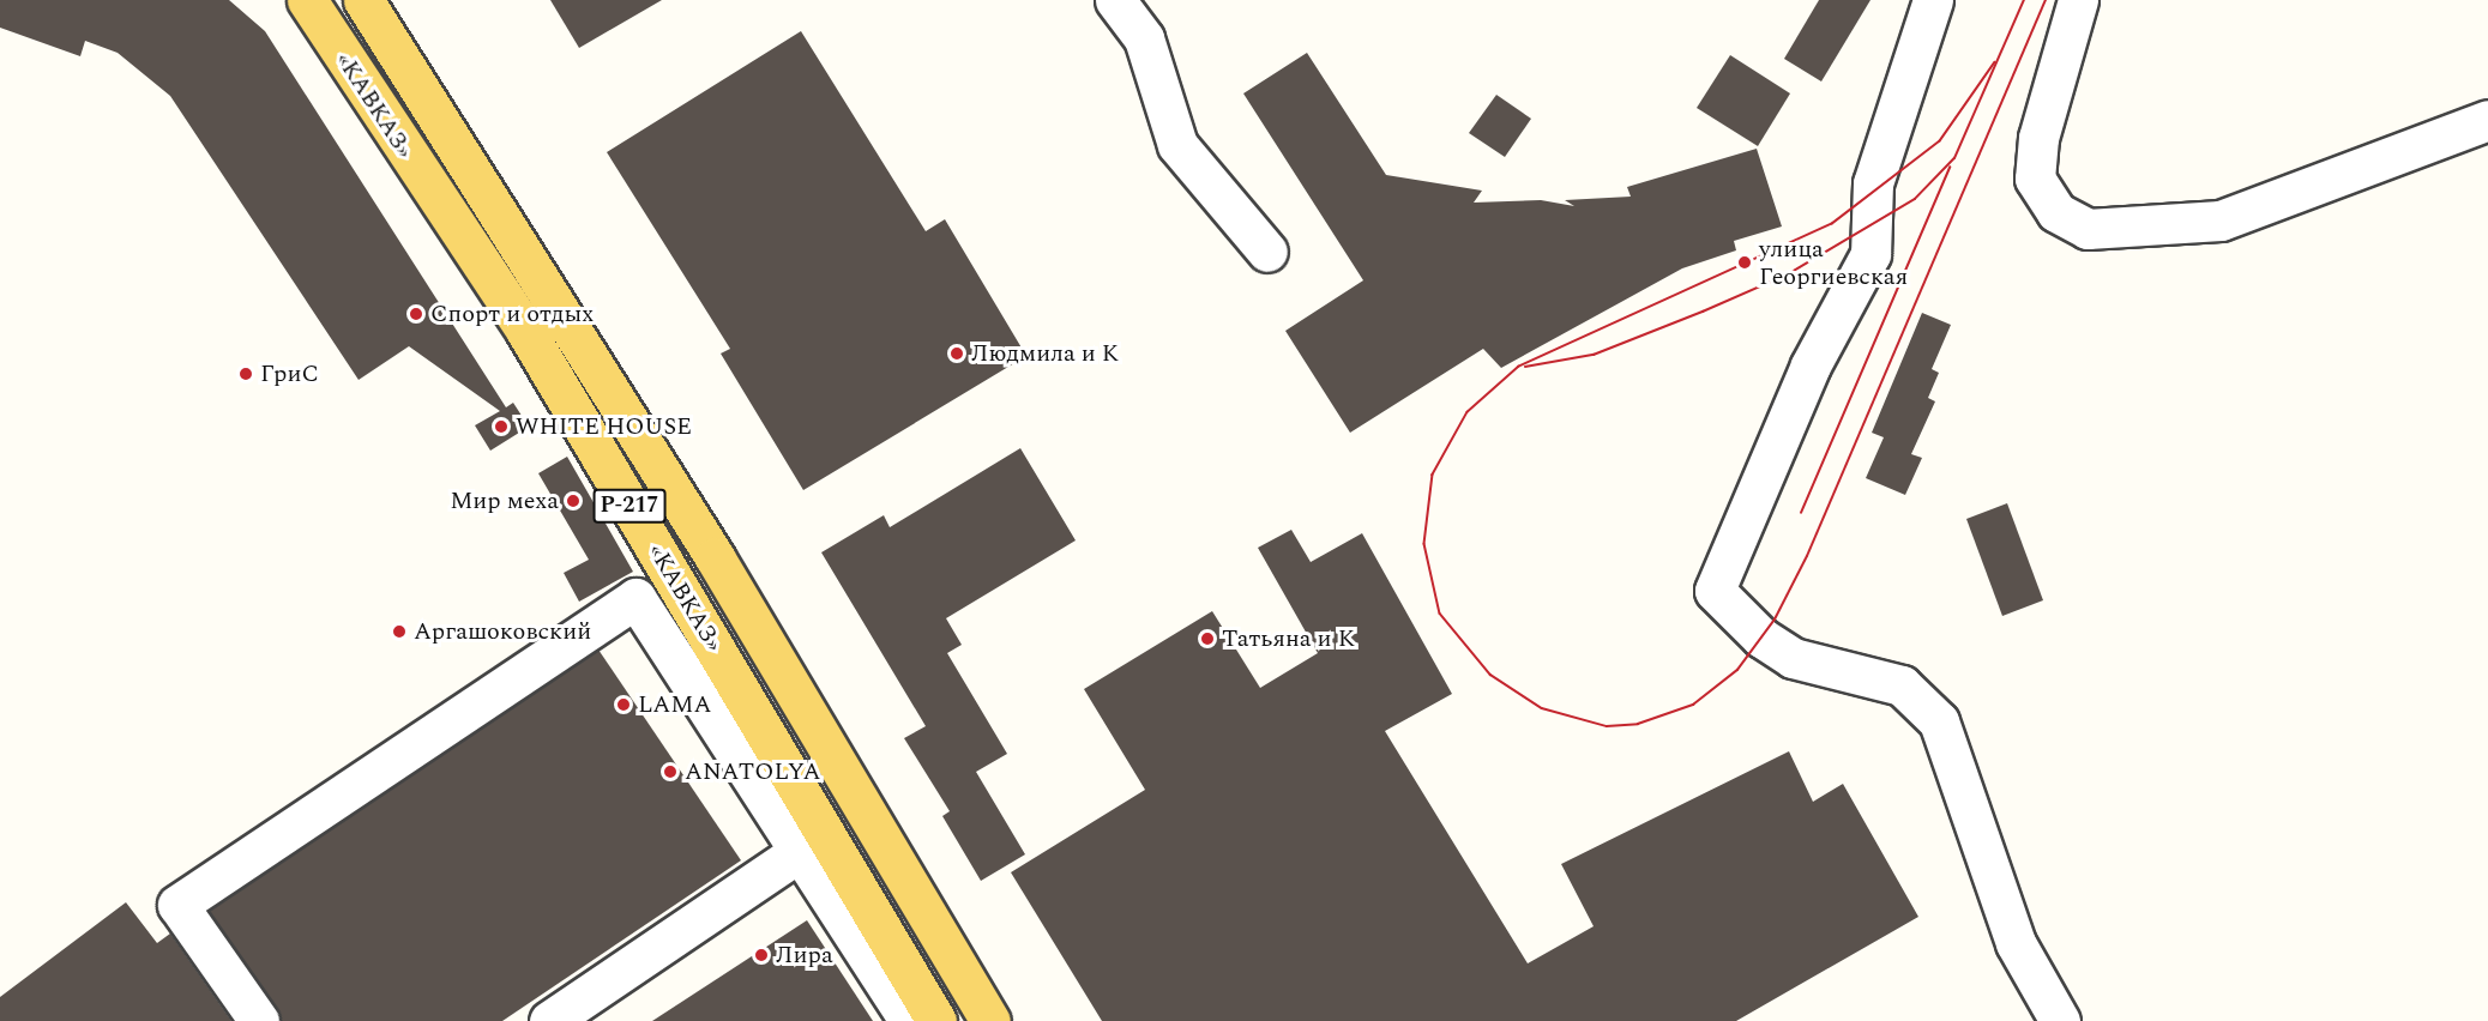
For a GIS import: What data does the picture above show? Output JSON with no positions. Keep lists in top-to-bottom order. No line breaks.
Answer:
{"streets":{"main road":["«КАВКАЗ»","Р-217"]},"places":["улица Георгиевская","Спорт и отдых","Людмила и К","ГриС","WHITE HOUSE","Мир меха","Аргашоковский","Татьяна и К","LAMA","ANATOLYA","Лира"]}
